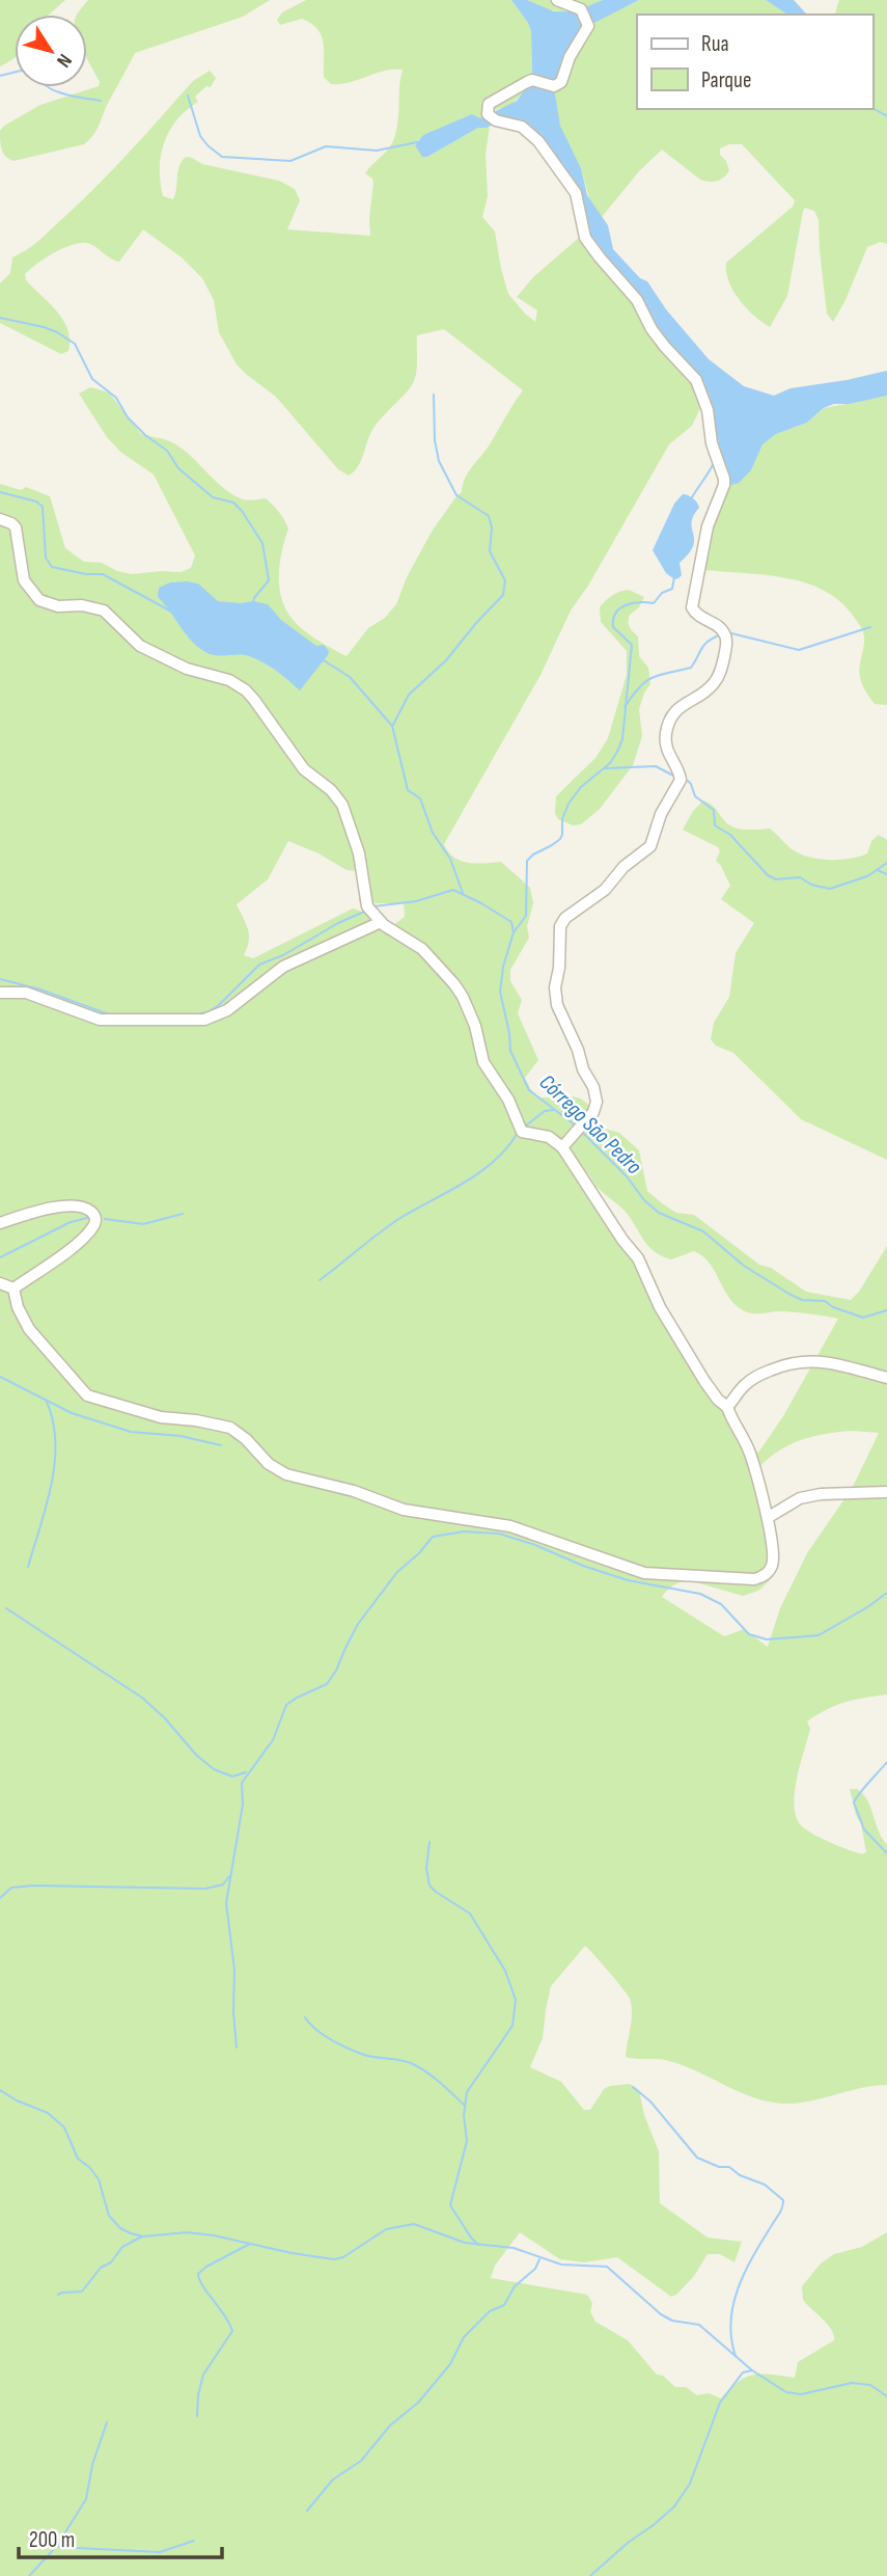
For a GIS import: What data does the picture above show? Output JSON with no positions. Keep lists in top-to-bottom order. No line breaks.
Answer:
{"water":["Córrego São Pedro"],"legend":["Rua","Parque"],"scale_bar":"200 m","north":"bottom right"}
